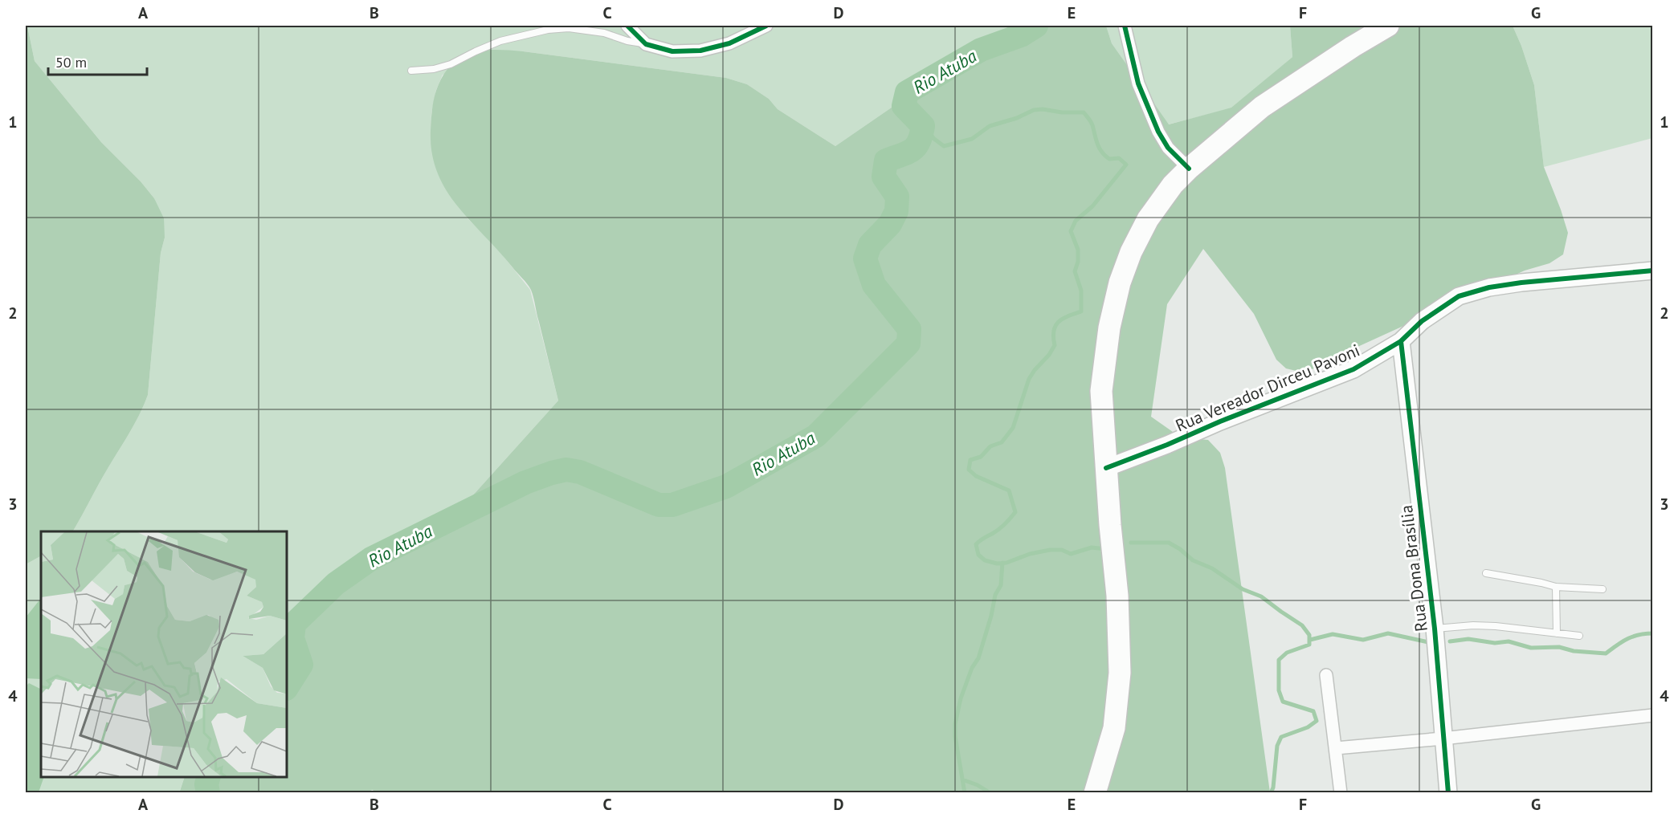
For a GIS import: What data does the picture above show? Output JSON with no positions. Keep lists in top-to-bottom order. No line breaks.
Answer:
{"streets":{"street":["Rua Vereador Dirceu Pavoni","Rua Dona Brasília"]},"crossings":[["Rua Vereador Dirceu Pavoni","Rua Dona Brasília"]],"water":["Rio Atuba"],"scale_bar":"50 m","grid":{"columns":["A","B","C","D","E","F","G"],"rows":["1","2","3","4"]}}
